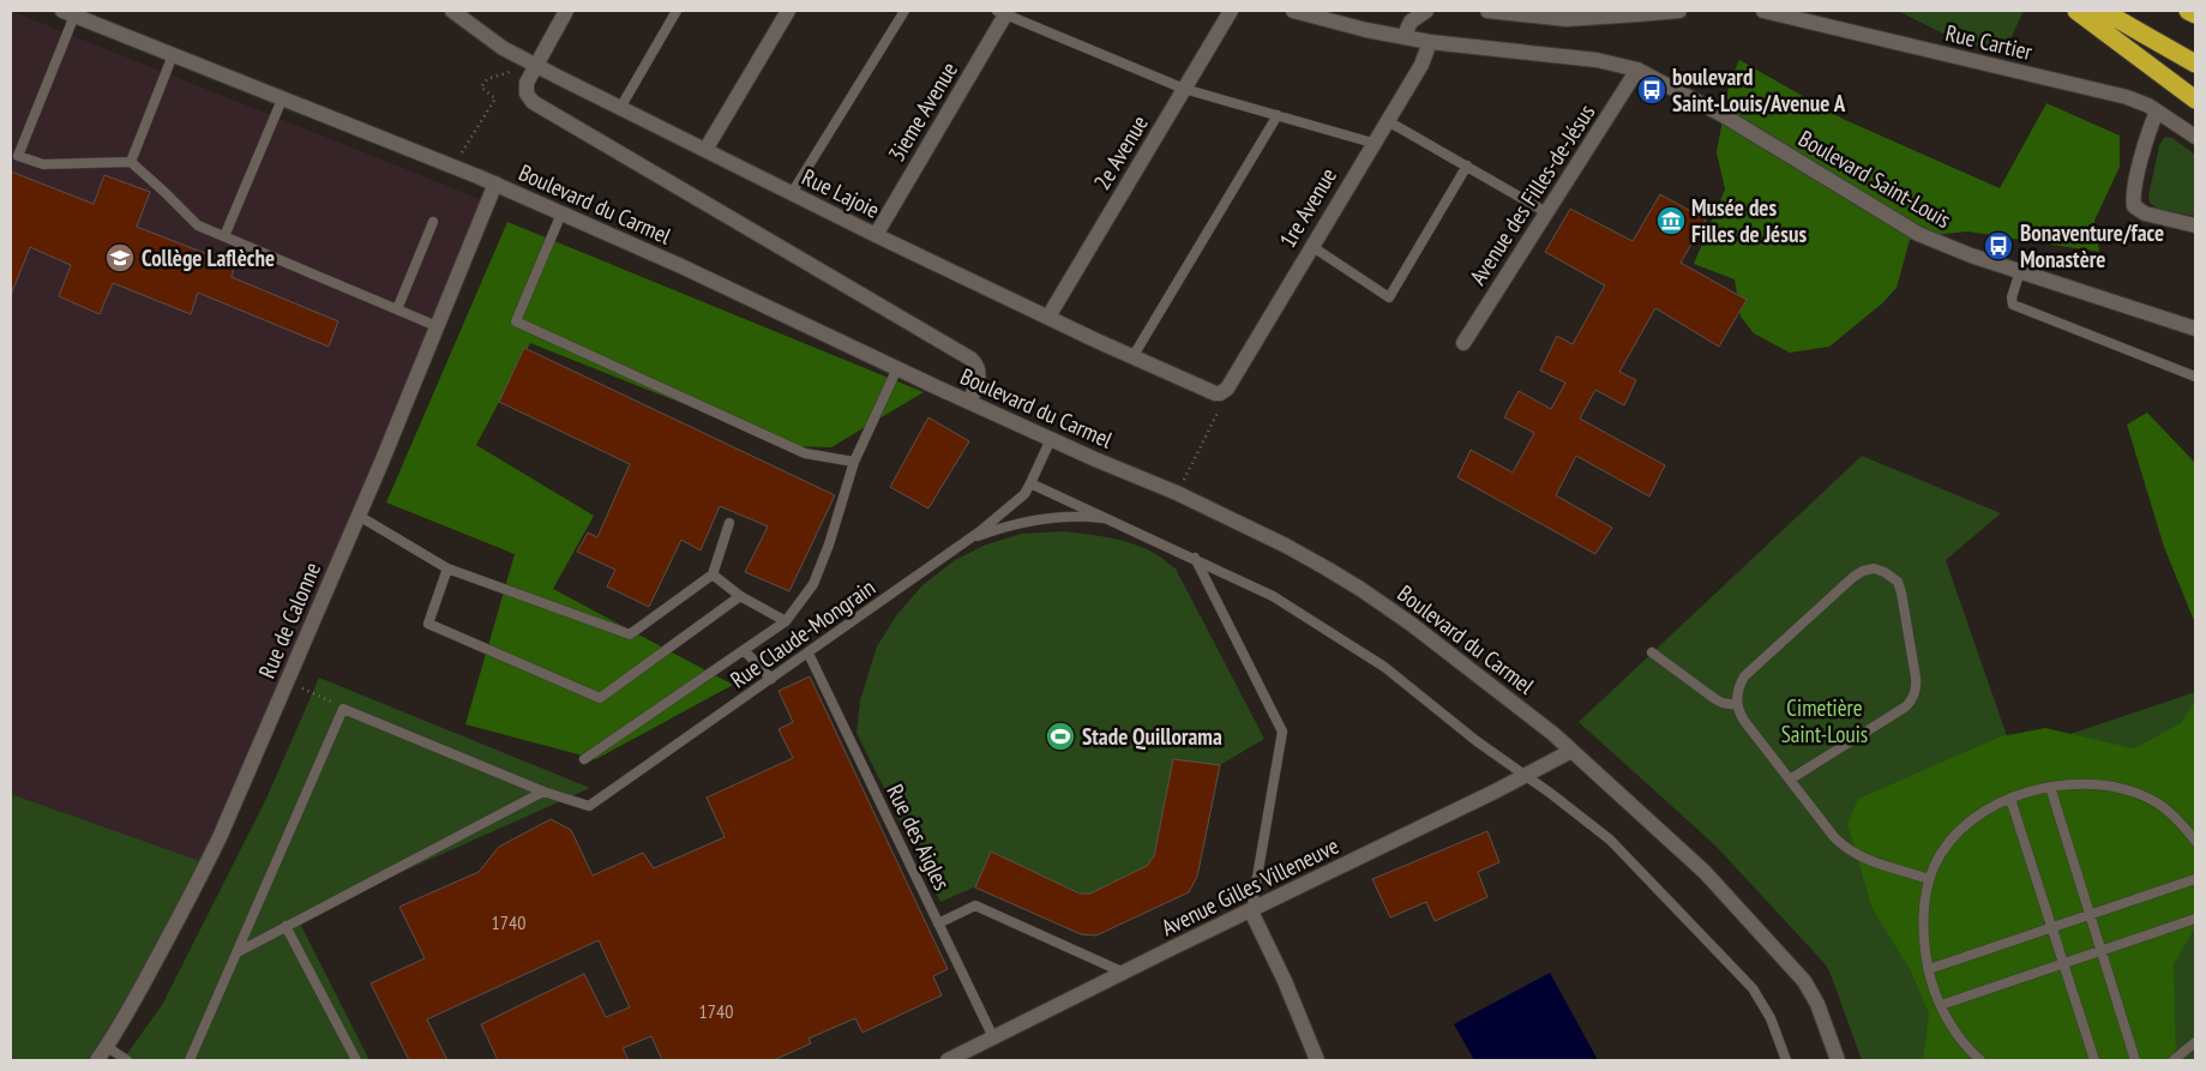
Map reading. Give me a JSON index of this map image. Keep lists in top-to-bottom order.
{
  "streets": {
    "street": [
      "Rue Cartier",
      "3ieme Avenue",
      "2e Avenue",
      "Boulevard Saint-Louis",
      "Rue Lajoie",
      "Avenue des Filles-de-Jésus",
      "Boulevard du Carmel",
      "1re Avenue",
      "Rue de Calonne",
      "Avenue Gilles Villeneuve"
    ],
    "lane": ["Rue Claude-Mongrain", "Rue des Aigles"]
  },
  "crossings": [
    ["3ieme Avenue", "Rue Lajoie"],
    ["2e Avenue", "Rue Lajoie"],
    ["Boulevard Saint-Louis", "Avenue des Filles-de-Jésus"],
    ["Boulevard Saint-Louis", "1re Avenue"],
    ["Rue Lajoie", "1re Avenue"],
    ["Boulevard du Carmel", "Rue de Calonne"],
    ["Boulevard du Carmel", "Rue Claude-Mongrain"],
    ["Boulevard du Carmel", "Avenue Gilles Villeneuve"],
    ["Rue Claude-Mongrain", "Rue des Aigles"],
    ["Rue des Aigles", "Avenue Gilles Villeneuve"]
  ],
  "parks": ["Cimetière Saint-Louis"],
  "places": {
    "bus stop": ["boulevard Saint-Louis/Avenue A", "Bonaventure/face Monastère"],
    "museum": ["Musée des Filles de Jésus"],
    "school or university": ["Collège Laflèche"],
    "sports": ["Stade Quillorama"]
  },
  "house_numbers": ["1740", "1740"]
}
